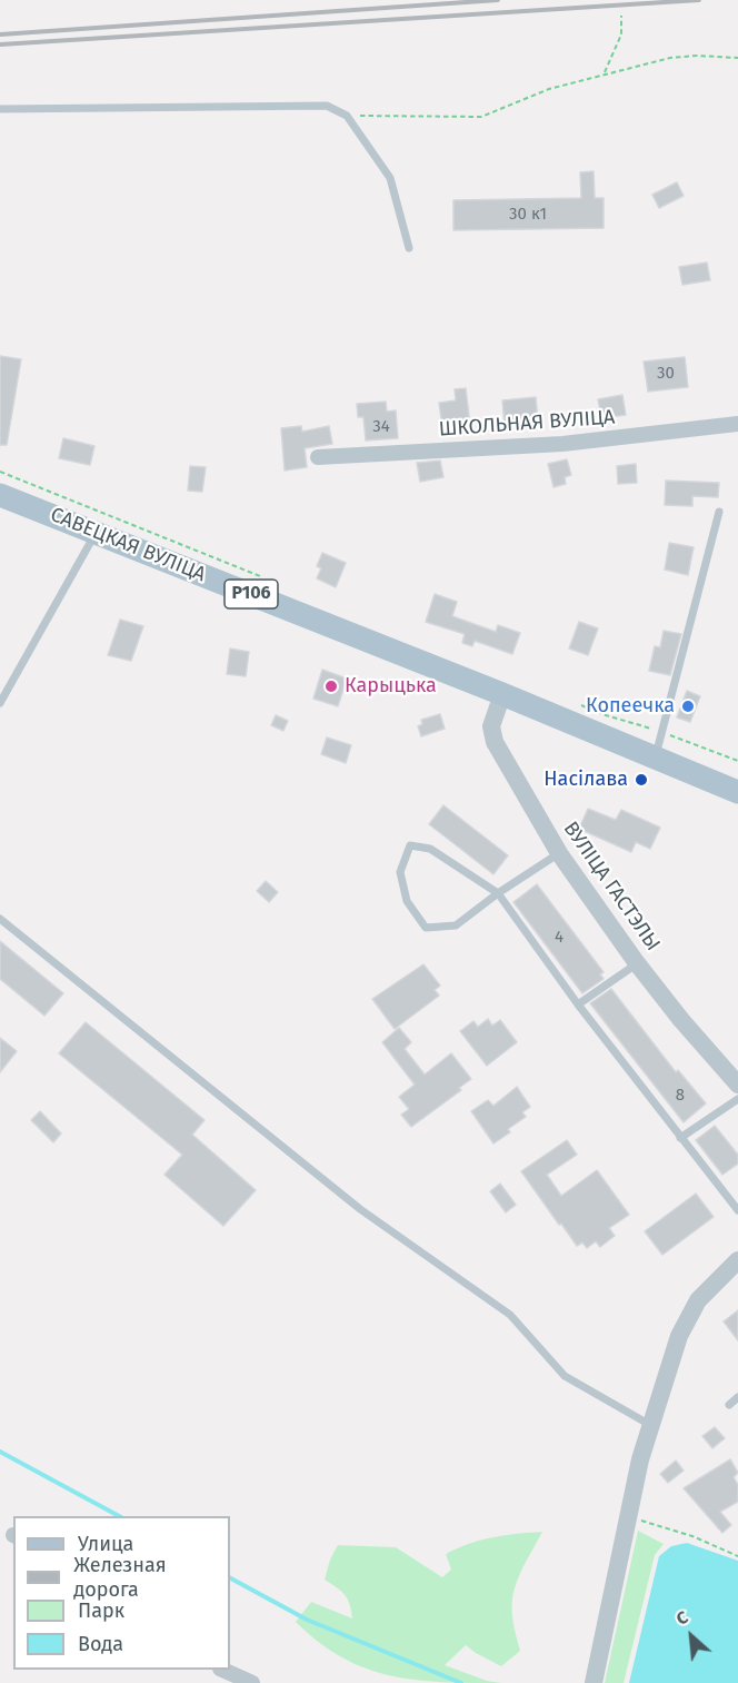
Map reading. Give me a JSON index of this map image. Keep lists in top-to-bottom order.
{
  "streets": {
    "main road": ["САВЕЦКАЯ ВУЛІЦА", "Р106"],
    "street": ["ШКОЛЬНАЯ ВУЛІЦА", "ВУЛІЦА ГАСТЭЛЫ"]
  },
  "crossings": [
    ["САВЕЦКАЯ ВУЛІЦА", "ВУЛІЦА ГАСТЭЛЫ"]
  ],
  "places": ["Карыцька", "Копеечка", "Насілава"],
  "house_numbers": [
    "30 к1",
    "30",
    "34",
    "4",
    "8"
  ],
  "legend": [
    "Улица",
    "Железная дорога",
    "Парк",
    "Вода"
  ],
  "north": "top left"
}
